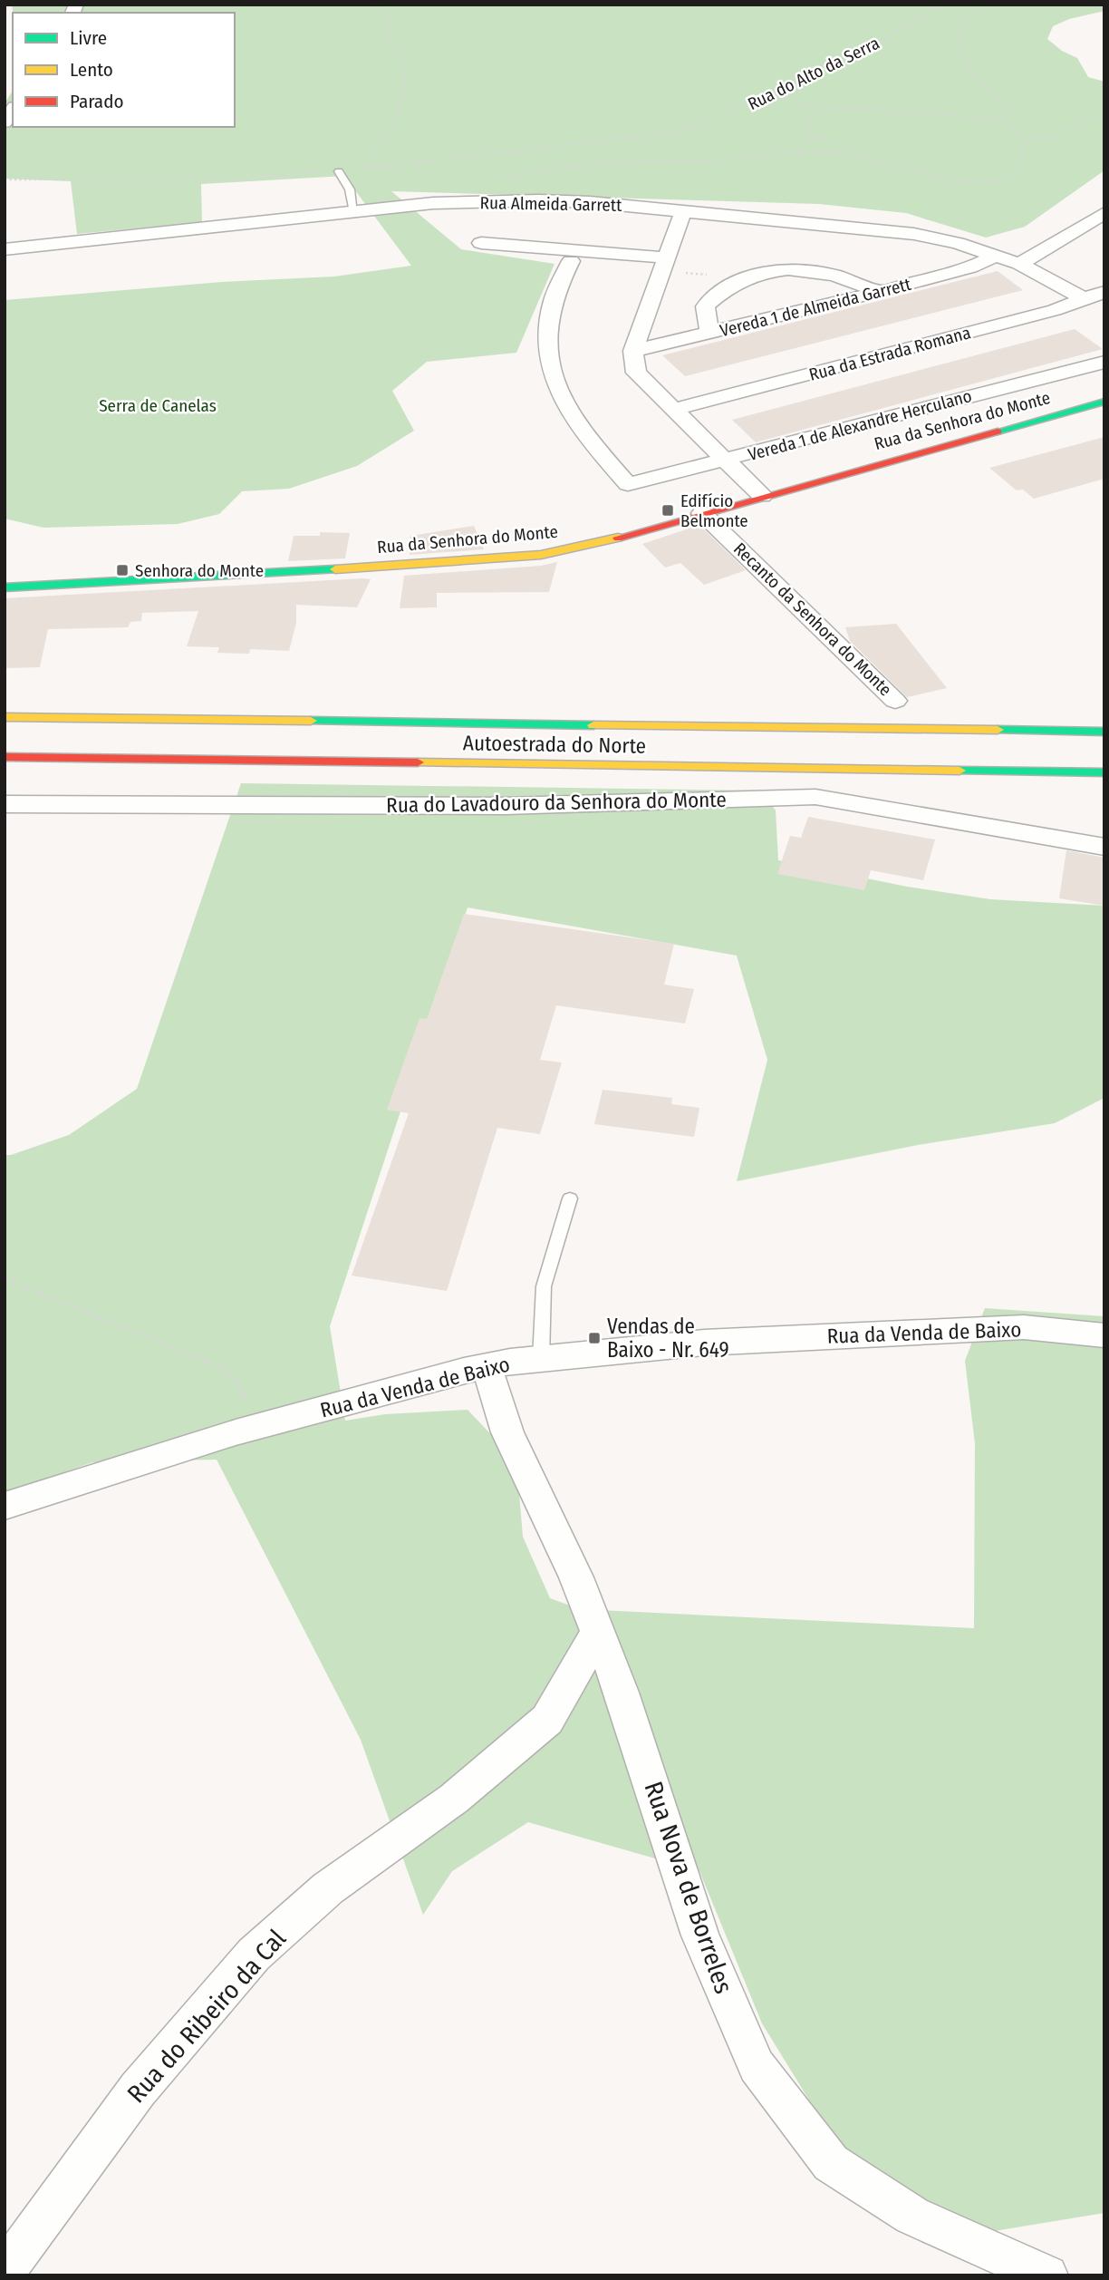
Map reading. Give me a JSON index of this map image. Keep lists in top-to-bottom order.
{
  "streets": {
    "main road": ["Rua da Senhora do Monte", "Autoestrada do Norte"],
    "street": [
      "Rua Almeida Garrett",
      "Vereda 1 de Almeida Garrett",
      "Rua da Estrada Romana",
      "Vereda 1 de Alexandre Herculano",
      "Recanto da Senhora do Monte",
      "Rua do Lavadouro da Senhora do Monte",
      "Rua da Venda de Baixo",
      "Rua Nova de Borreles",
      "Rua do Ribeiro da Cal"
    ],
    "path": ["Rua do Alto da Serra"]
  },
  "crossings": [
    ["Rua Almeida Garrett", "Vereda 1 de Almeida Garrett"],
    ["Rua Almeida Garrett", "Rua da Estrada Romana"],
    ["Rua da Senhora do Monte", "Recanto da Senhora do Monte"],
    ["Rua da Venda de Baixo", "Rua Nova de Borreles"],
    ["Rua Nova de Borreles", "Rua do Ribeiro da Cal"]
  ],
  "parks": ["Serra de Canelas"],
  "places": {
    "transit": ["Edifício Belmonte", "Senhora do Monte", "Vendas de Baixo - Nr. 649"]
  },
  "legend": ["Livre", "Lento", "Parado"]
}
